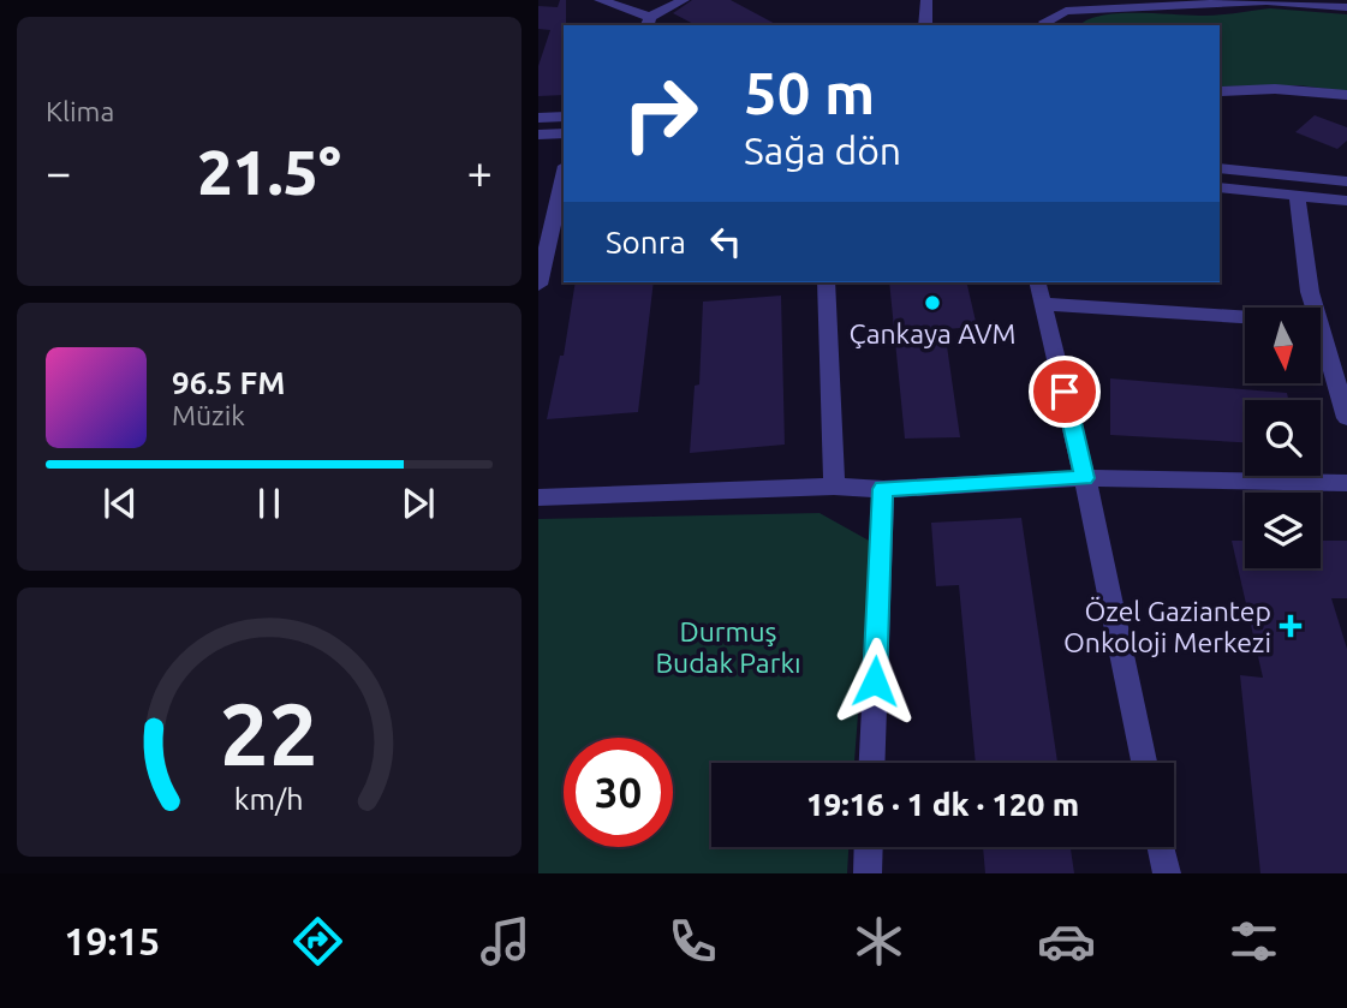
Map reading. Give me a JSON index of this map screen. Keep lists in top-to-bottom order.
{
  "parks": ["Durmuş Budak Parkı"],
  "places": {
    "other": ["Çankaya AVM"],
    "health": ["Özel Gaziantep Onkoloji Merkezi"]
  },
  "north": "bottom",
  "page": {
    "tile": "Klima",
    "turn": ["50 m", "Sağa dön"],
    "heat": ["−", "21.5°", "+"],
    "then": "Sonra",
    "song": ["96.5 FM", "Müzik"],
    "limit": "30",
    "trip": "19:16 · 1 dk · 120 m",
    "tabs": "19:15",
    "gauge": ["22", "km/h"]
  }
}
